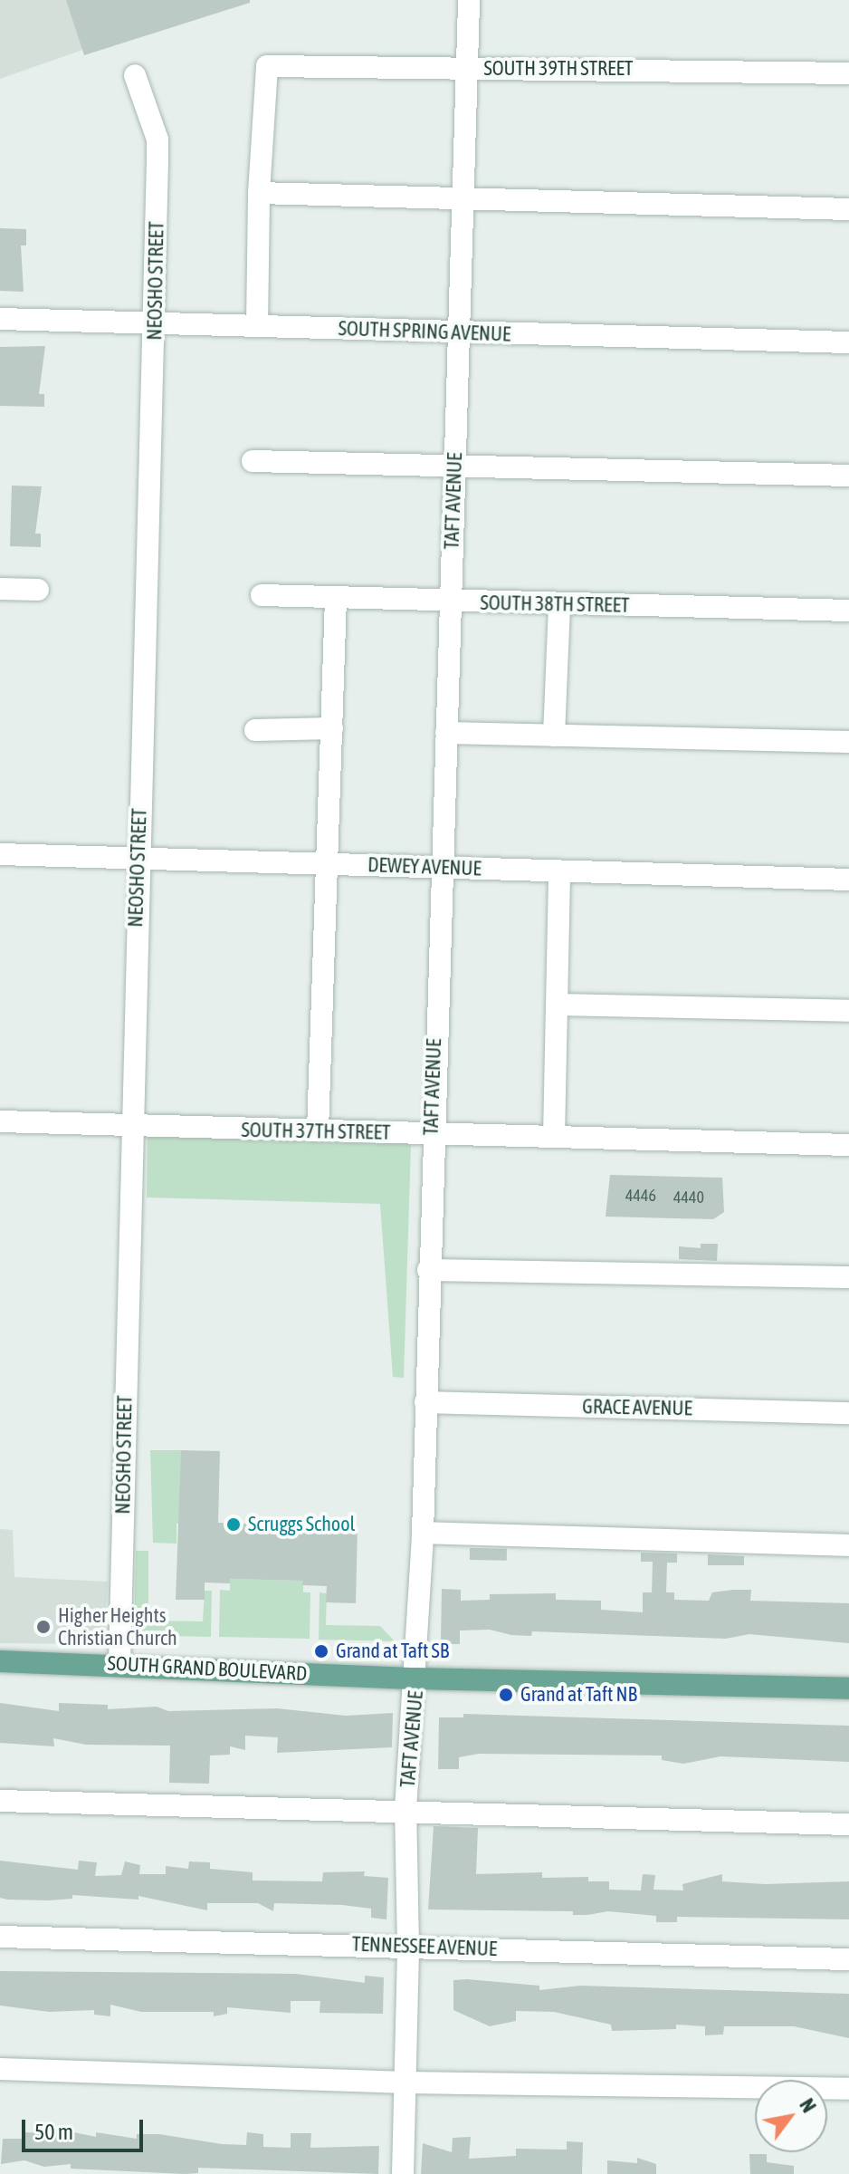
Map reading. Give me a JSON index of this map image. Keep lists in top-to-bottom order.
{
  "streets": {
    "main road": ["SOUTH GRAND BOULEVARD"],
    "street": [
      "SOUTH 39TH STREET",
      "NEOSHO STREET",
      "SOUTH SPRING AVENUE",
      "TAFT AVENUE",
      "SOUTH 38TH STREET",
      "DEWEY AVENUE",
      "SOUTH 37TH STREET",
      "GRACE AVENUE",
      "TENNESSEE AVENUE"
    ]
  },
  "crossings": [
    ["SOUTH 39TH STREET", "TAFT AVENUE"],
    ["NEOSHO STREET", "SOUTH SPRING AVENUE"],
    ["NEOSHO STREET", "DEWEY AVENUE"],
    ["NEOSHO STREET", "SOUTH 37TH STREET"],
    ["NEOSHO STREET", "SOUTH GRAND BOULEVARD"],
    ["SOUTH SPRING AVENUE", "TAFT AVENUE"],
    ["TAFT AVENUE", "SOUTH 38TH STREET"],
    ["TAFT AVENUE", "DEWEY AVENUE"],
    ["TAFT AVENUE", "SOUTH 37TH STREET"],
    ["TAFT AVENUE", "GRACE AVENUE"],
    ["TAFT AVENUE", "SOUTH GRAND BOULEVARD"],
    ["TAFT AVENUE", "TENNESSEE AVENUE"]
  ],
  "places": [
    "Scruggs School",
    "Higher Heights Christian Church",
    "Grand at Taft SB",
    "Grand at Taft NB"
  ],
  "house_numbers": ["4446", "4440"],
  "scale_bar": "50 m",
  "north": "top right"
}
